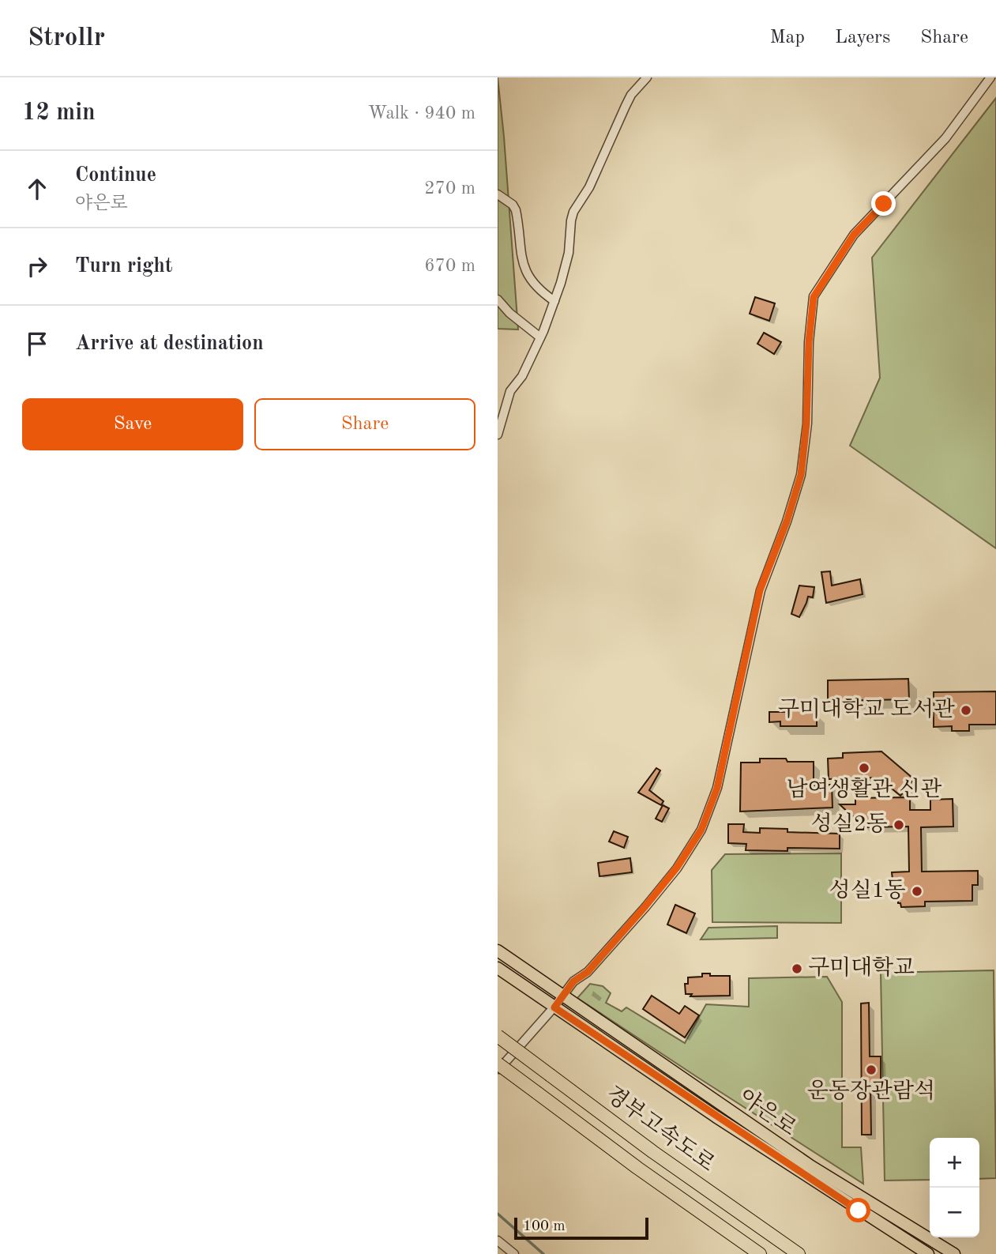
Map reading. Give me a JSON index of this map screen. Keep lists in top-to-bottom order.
{
  "streets": {
    "highway": ["경부고속도로"],
    "main road": ["야은로"]
  },
  "places": [
    "구미대학교 도서관",
    "남여생활관 신관",
    "성실2동",
    "성실1동",
    "구미대학교",
    "운동장관람석"
  ],
  "scale_bar": "100 m",
  "page": {
    "header": "Strollr",
    "nav": ["Map", "Layers", "Share"],
    "heading": ["12 min", "Walk · 940 m"],
    "list": [
      ["Continue", "야은로", "270 m"],
      ["Turn right", "670 m"],
      "Arrive at destination"
    ],
    "buttons": ["Save", "Share"],
    "map_buttons": ["+", "−"],
    "scale": "100 m"
  }
}
